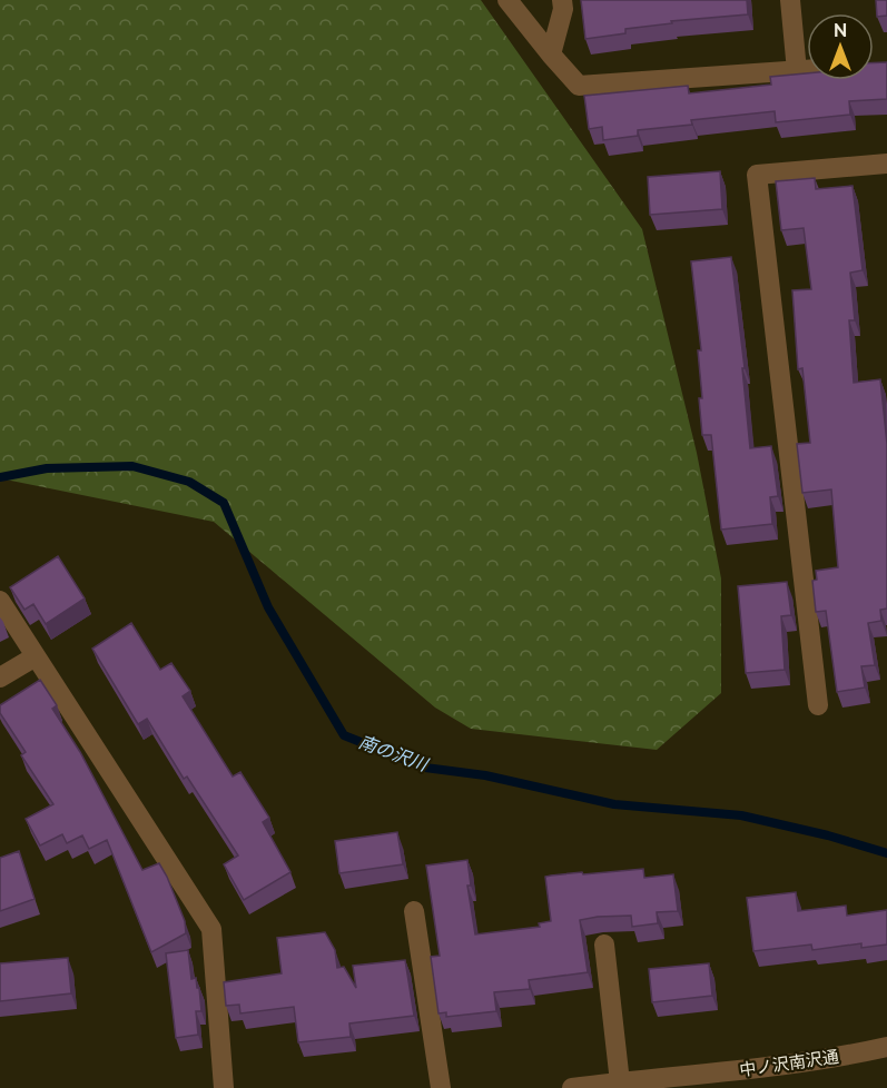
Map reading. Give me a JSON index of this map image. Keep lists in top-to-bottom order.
{
  "streets": {
    "street": ["中ノ沢南沢通"]
  },
  "water": ["南の沢川"],
  "north": "top"
}
